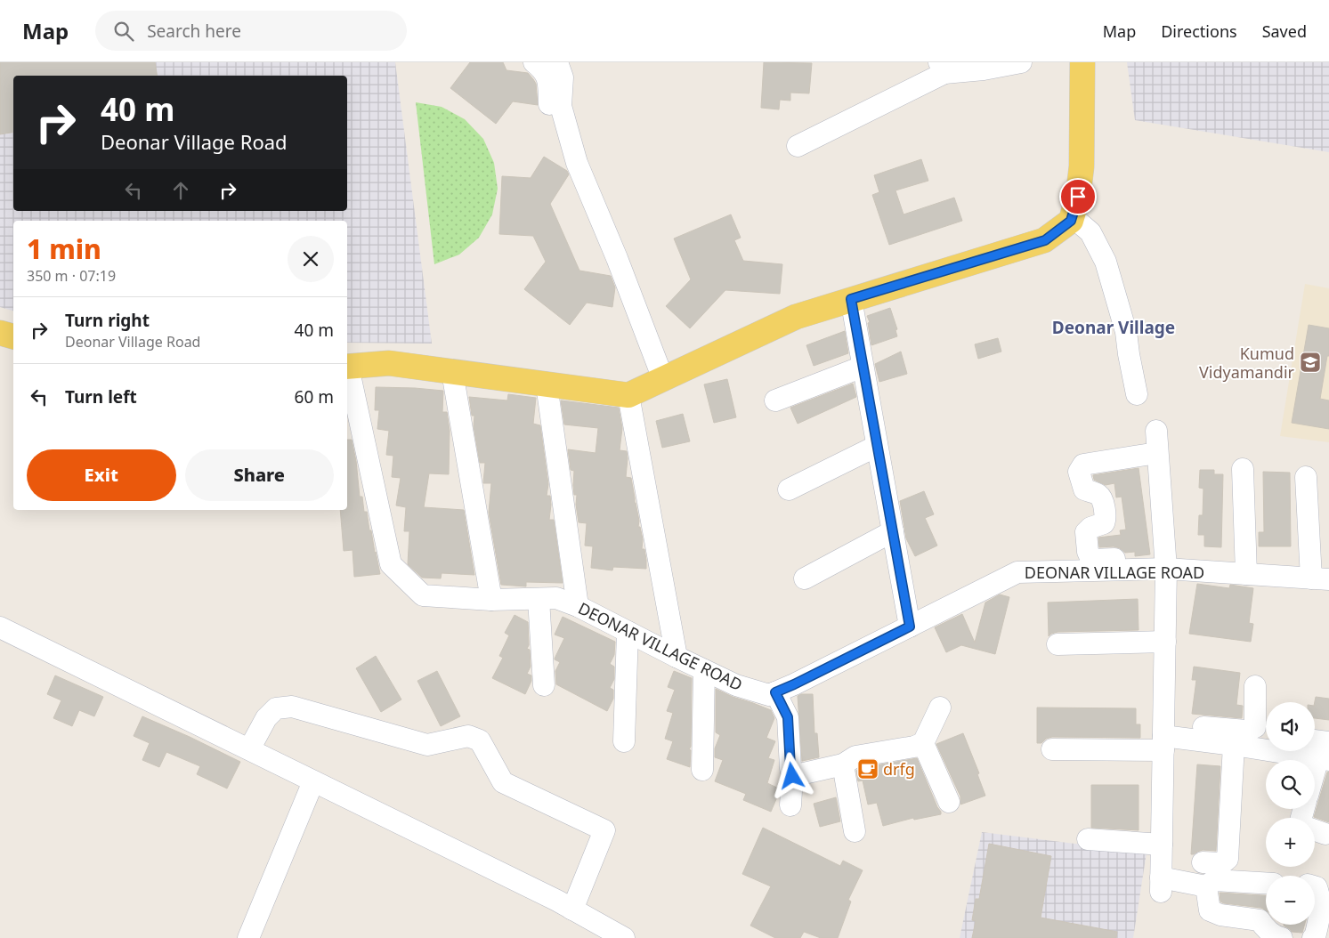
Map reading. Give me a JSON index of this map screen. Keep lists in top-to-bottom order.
{
  "streets": {
    "main road": ["DEONAR VILLAGE ROAD"]
  },
  "districts": ["Deonar Village"],
  "places": {
    "school or university": ["Kumud Vidyamandir"],
    "cafe": ["drfg"]
  },
  "page": {
    "header": "Map",
    "search": "Search here",
    "nav": ["Map", "Directions", "Saved"],
    "turn": ["40 m", "Deonar Village Road"],
    "heading": ["1 min", "350 m · 07:19"],
    "list": [
      {
        "name": "Turn right",
        "note": "Deonar Village Road",
        "value": "40 m"
      },
      {
        "name": "Turn left",
        "value": "60 m"
      }
    ],
    "buttons": ["Exit", "Share"],
    "map_buttons": ["+", "−"]
  }
}
